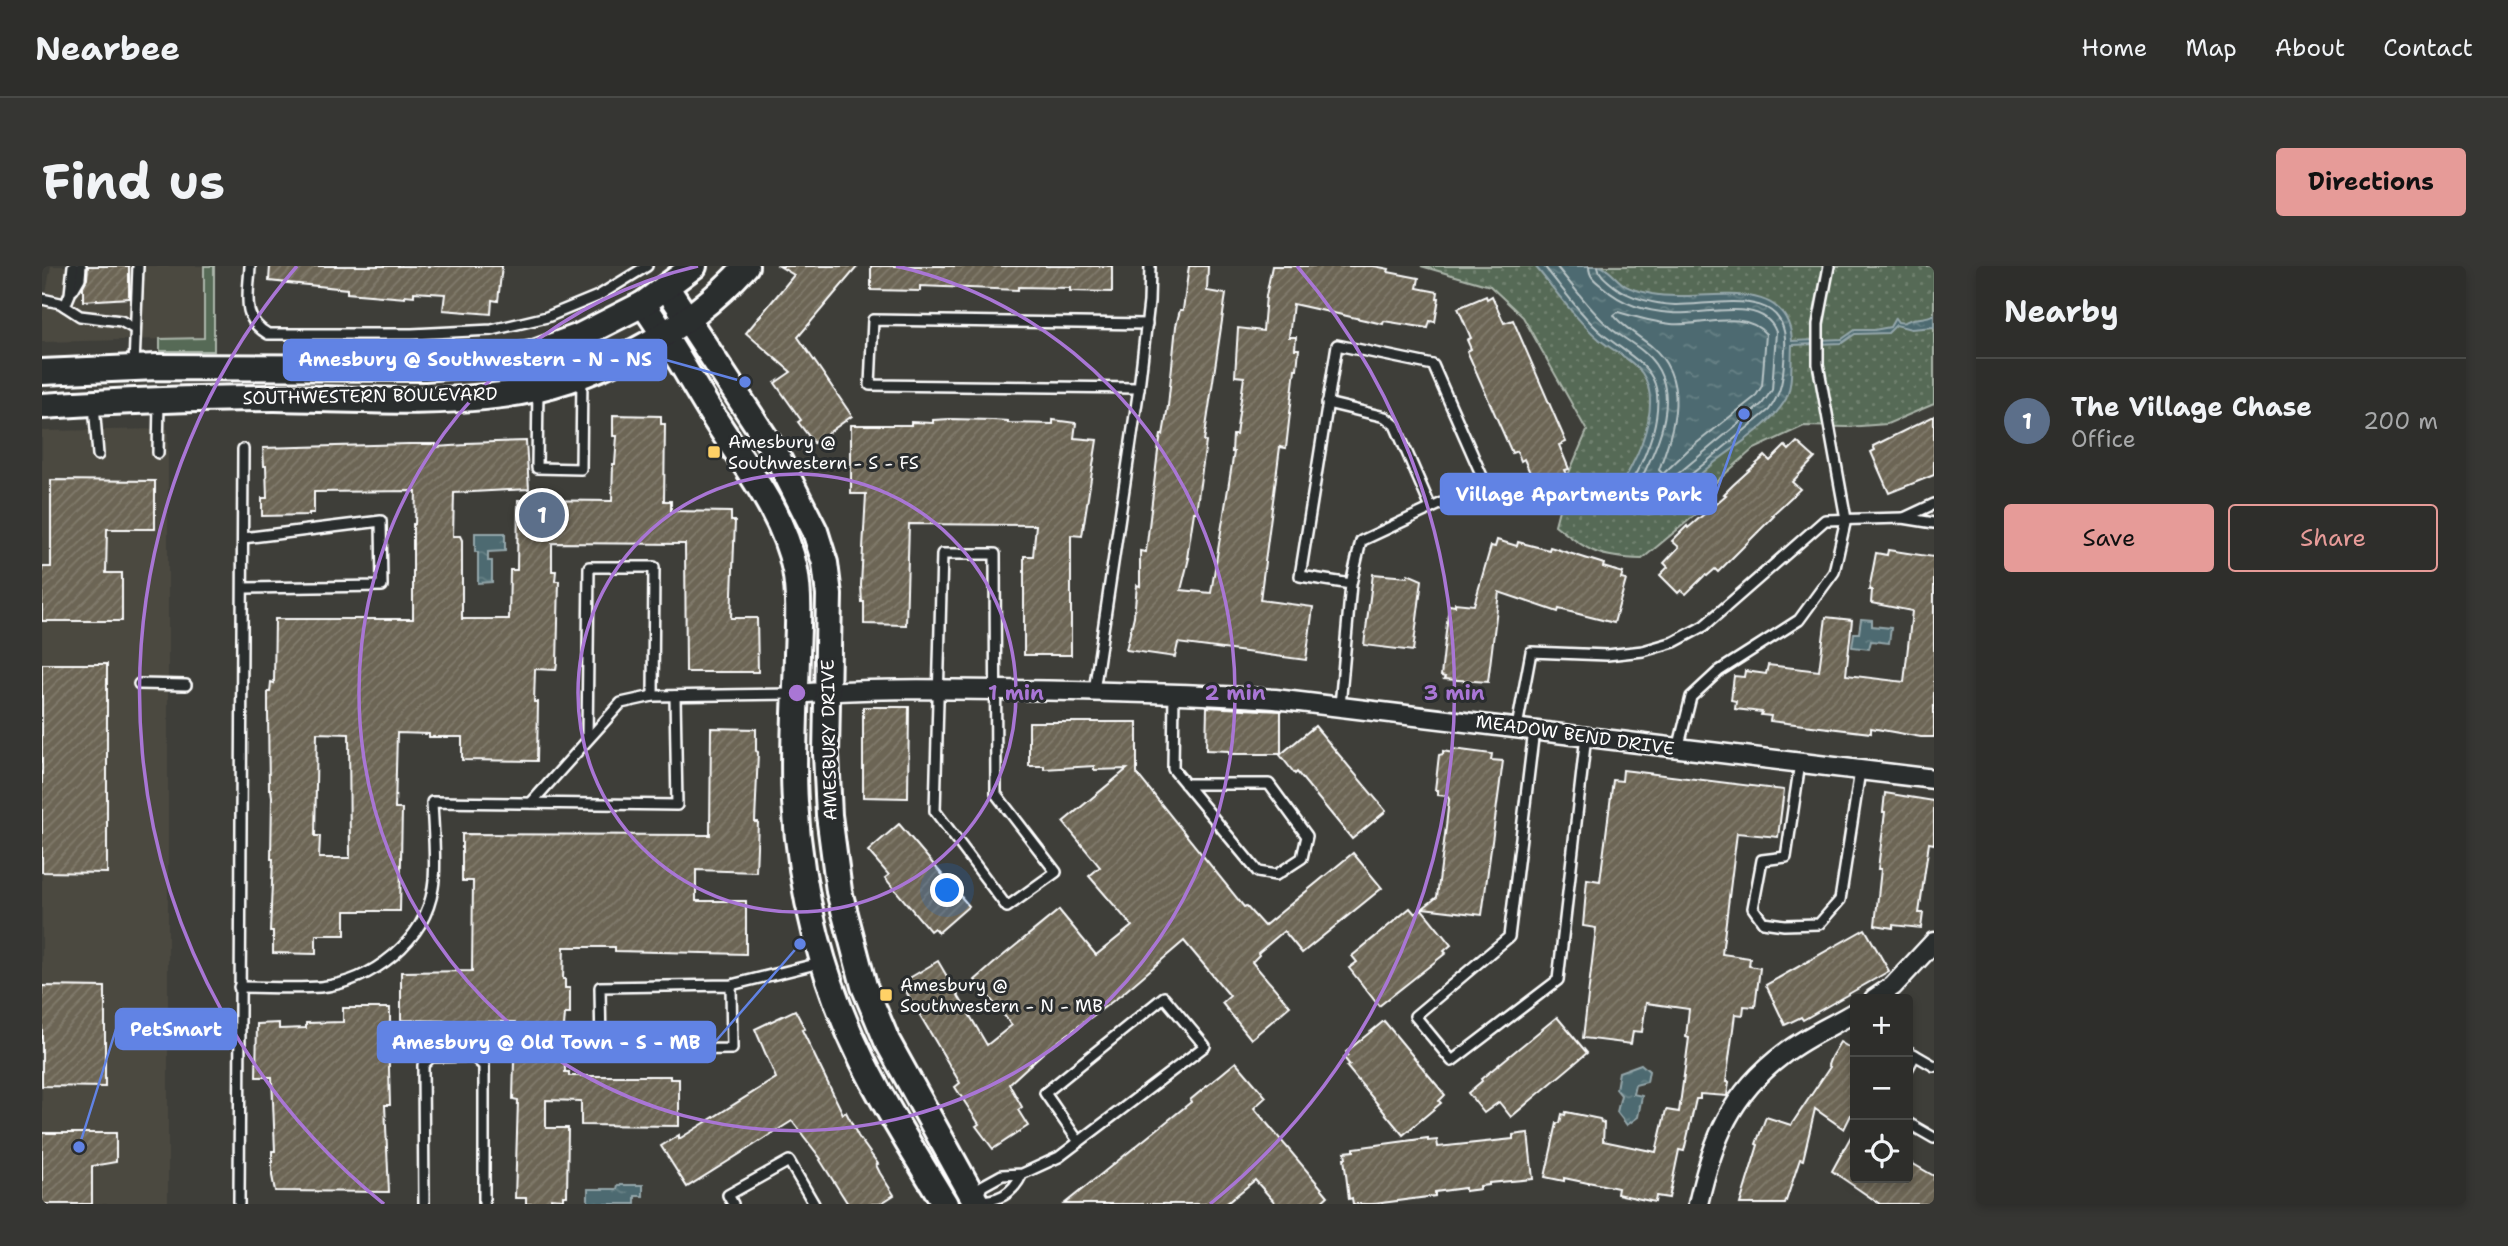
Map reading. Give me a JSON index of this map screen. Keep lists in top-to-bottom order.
{
  "streets": {
    "street": ["SOUTHWESTERN BOULEVARD", "MEADOW BEND DRIVE", "AMESBURY DRIVE"]
  },
  "crossings": [
    ["SOUTHWESTERN BOULEVARD", "AMESBURY DRIVE"],
    ["MEADOW BEND DRIVE", "AMESBURY DRIVE"]
  ],
  "places": {
    "other": [
      "Amesbury @ Southwestern - N - NS",
      "Village Apartments Park",
      "Amesbury @ Old Town - S - MB",
      "PetSmart"
    ],
    "transit": ["Amesbury @ Southwestern - S - FS", "Amesbury @ Southwestern - N - MB"]
  },
  "page": {
    "header": "Nearbee",
    "nav": [
      "Home",
      "Map",
      "About",
      "Contact"
    ],
    "buttons": [
      "Directions",
      ["Save", "Share"]
    ],
    "title": "Find us",
    "heading": "Nearby",
    "list": [
      {
        "mark": "1",
        "name": "The Village Chase",
        "note": "Office",
        "value": "200 m"
      }
    ],
    "pins": "1",
    "map_buttons": ["+", "−"]
  },
  "rings": ["1 min", "2 min", "3 min"]
}
